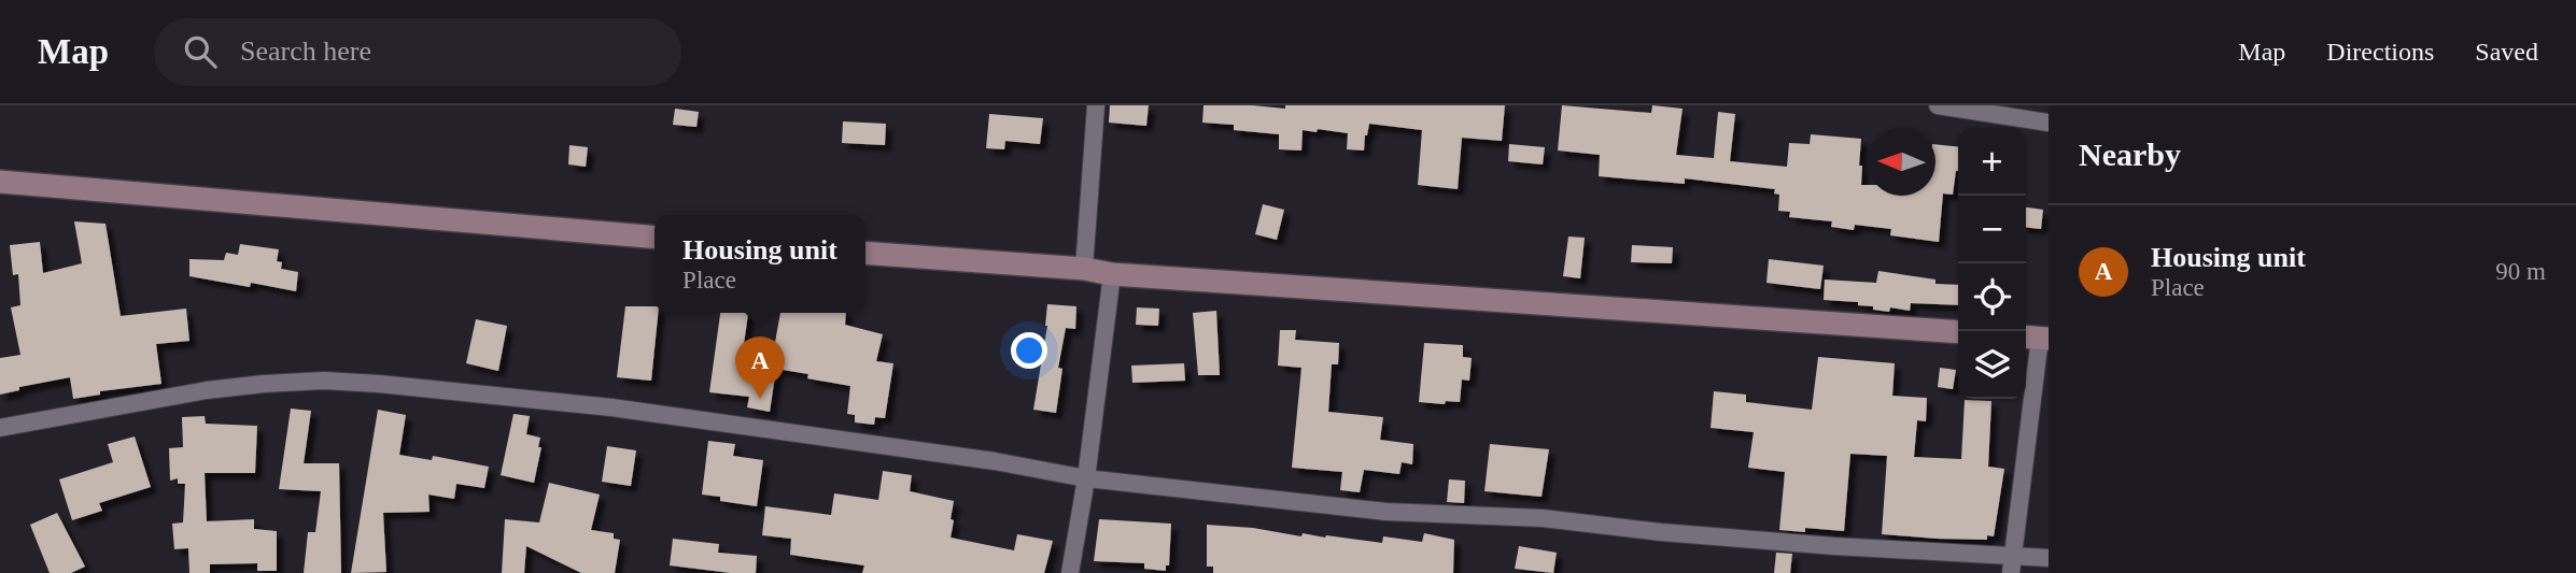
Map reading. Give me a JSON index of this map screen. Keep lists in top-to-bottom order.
{
  "north": "left",
  "page": {
    "header": "Map",
    "search": "Search here",
    "nav": ["Map", "Directions", "Saved"],
    "heading": "Nearby",
    "map_buttons": ["+", "−"],
    "list": [
      {
        "mark": "A",
        "name": "Housing unit",
        "note": "Place",
        "value": "90 m"
      }
    ],
    "popup": ["Housing unit", "Place"],
    "pins": "A"
  }
}
